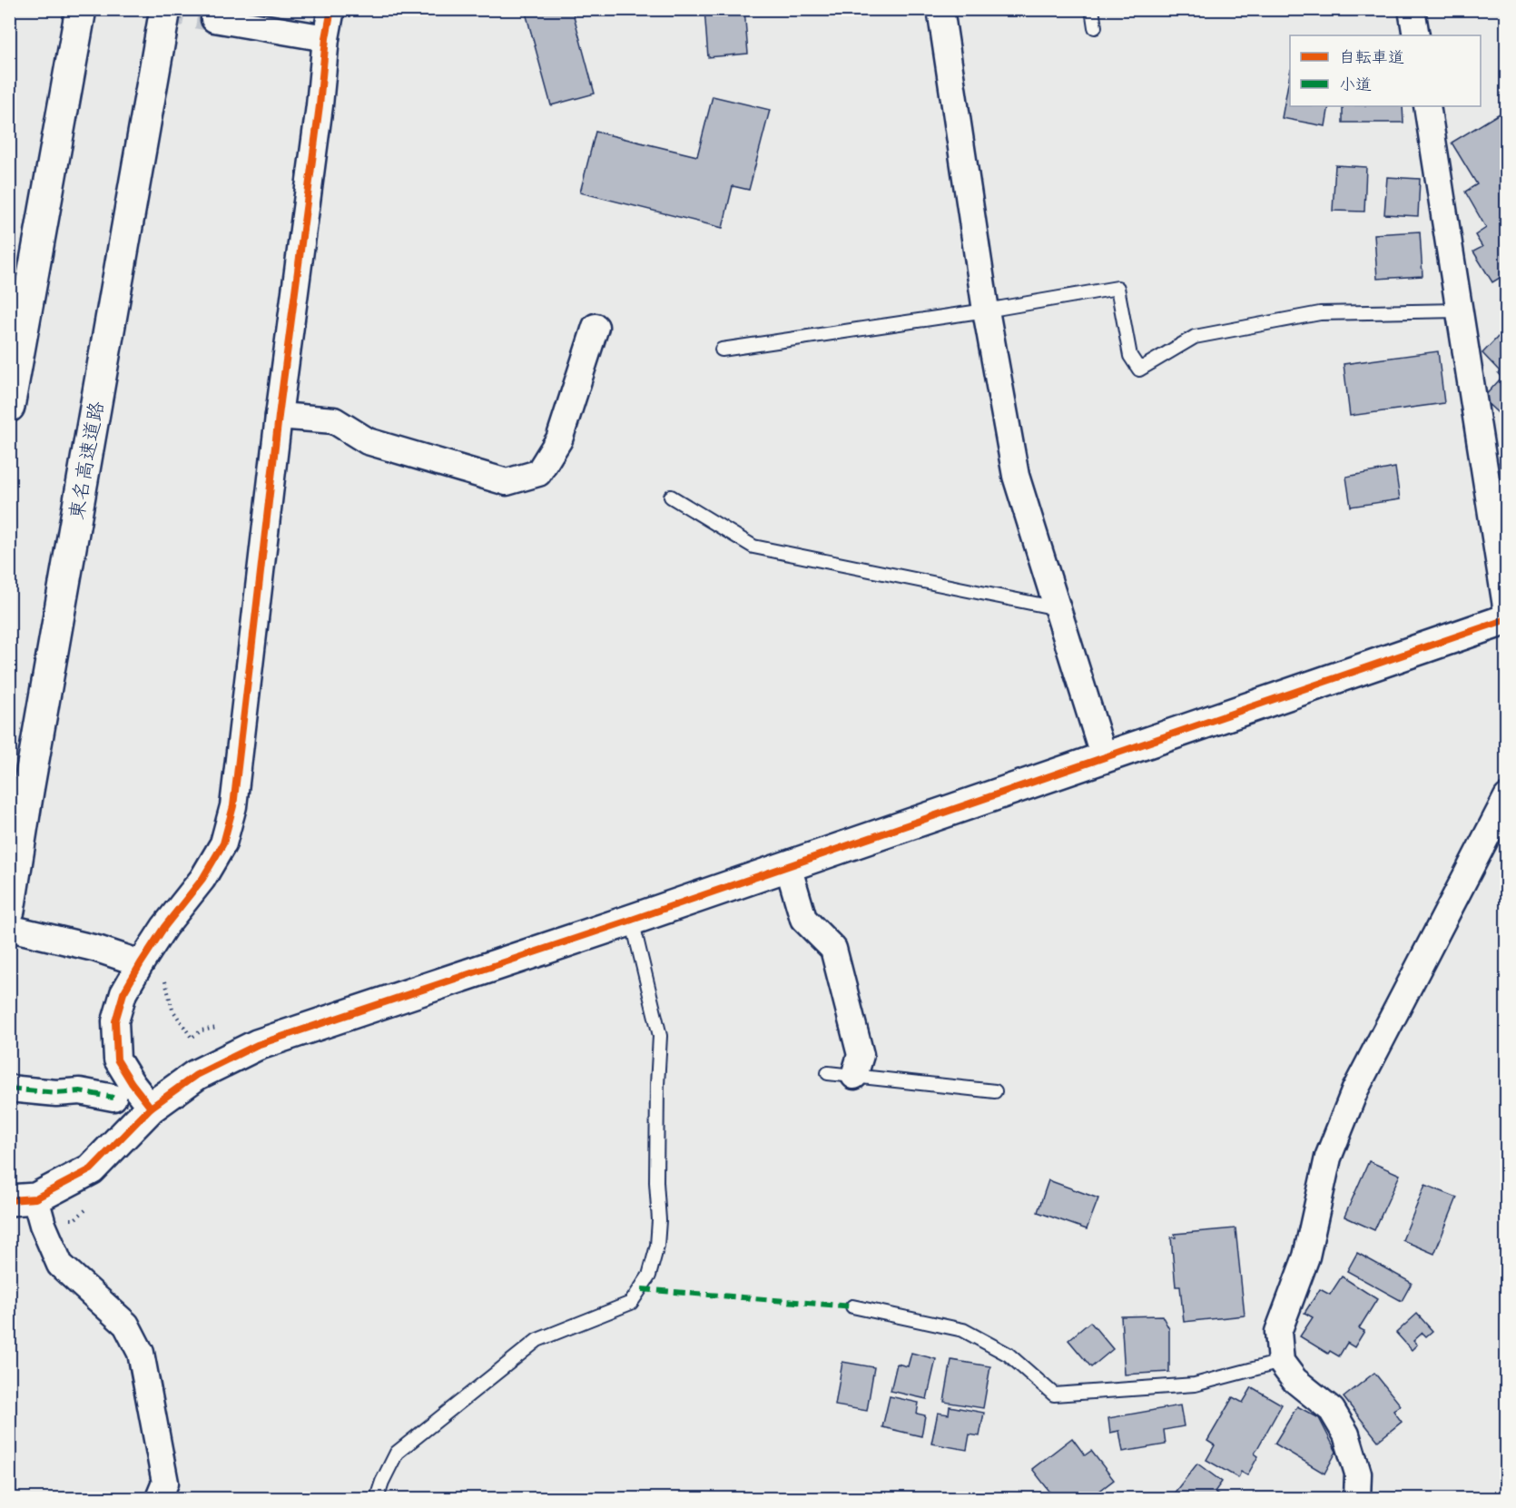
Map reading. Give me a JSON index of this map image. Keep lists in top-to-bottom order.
{
  "streets": {
    "main road": ["東名高速道路"]
  },
  "legend": ["自転車道", "小道"]
}
